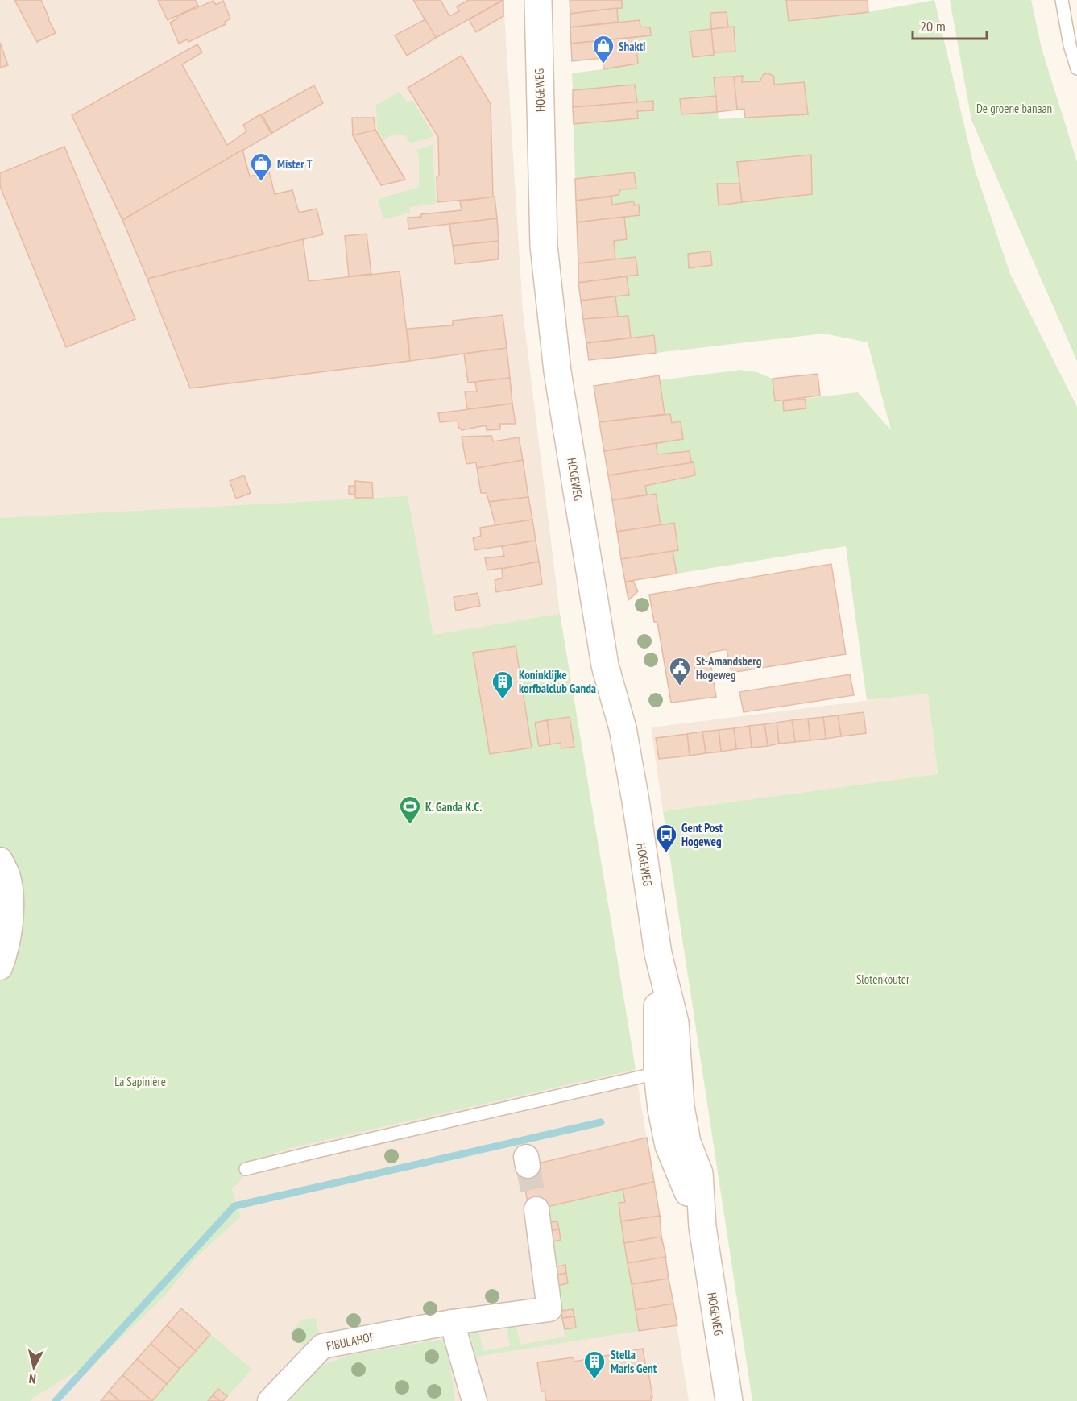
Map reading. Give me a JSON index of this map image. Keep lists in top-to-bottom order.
{
  "streets": {
    "street": ["HOGEWEG", "FIBULAHOF"]
  },
  "parks": ["De groene banaan", "Slotenkouter", "La Sapinière"],
  "places": {
    "shop": ["Shakti", "Mister T"],
    "public building": ["St-Amandsberg Hogeweg"],
    "building": ["Koninklijke korfbalclub Ganda", "Stella Maris Gent"],
    "sports": ["K. Ganda K.C."],
    "bus stop": ["Gent Post Hogeweg"]
  },
  "scale_bar": "20 m",
  "north": "bottom"
}
